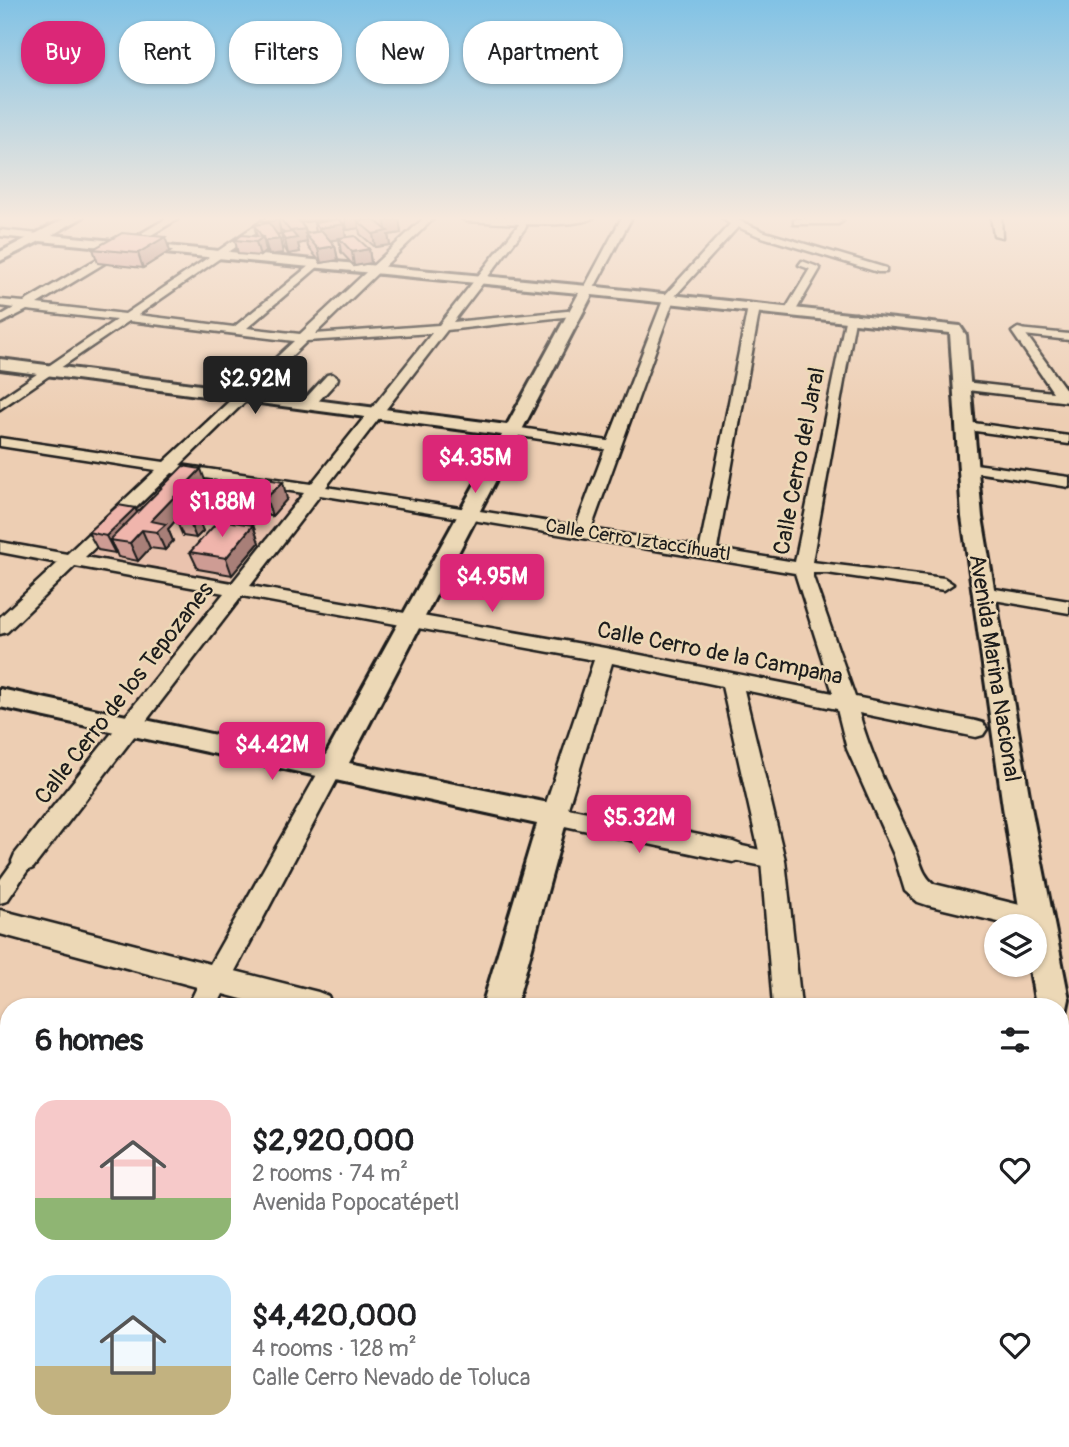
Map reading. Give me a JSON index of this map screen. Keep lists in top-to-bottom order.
{
  "streets": {
    "street": [
      "Calle Cerro del Jaral",
      "Calle Cerro Iztaccíhuatl",
      "Calle Cerro de la Campana",
      "Avenida Marina Nacional",
      "Calle Cerro de los Tepozanes"
    ]
  },
  "crossings": [
    ["Calle Cerro del Jaral", "Calle Cerro Iztaccíhuatl"],
    ["Calle Cerro del Jaral", "Calle Cerro de la Campana"],
    ["Calle Cerro del Jaral", "Avenida Marina Nacional"],
    ["Calle Cerro Iztaccíhuatl", "Calle Cerro de los Tepozanes"],
    ["Calle Cerro de la Campana", "Calle Cerro de los Tepozanes"]
  ],
  "page": {
    "chip": [
      "Buy",
      "Rent",
      "Filters",
      "New",
      "Apartment"
    ],
    "price": [
      "$2.92M",
      "$4.35M",
      "$1.88M",
      "$4.95M",
      "$4.42M",
      "$5.32M"
    ],
    "heading": "6 homes",
    "list": [
      {
        "name": "$2,920,000",
        "note": "2 rooms · 74 m² · Avenida Popocatépetl"
      },
      {
        "name": "$4,420,000",
        "note": "4 rooms · 128 m² · Calle Cerro Nevado de Toluca"
      }
    ]
  }
}
